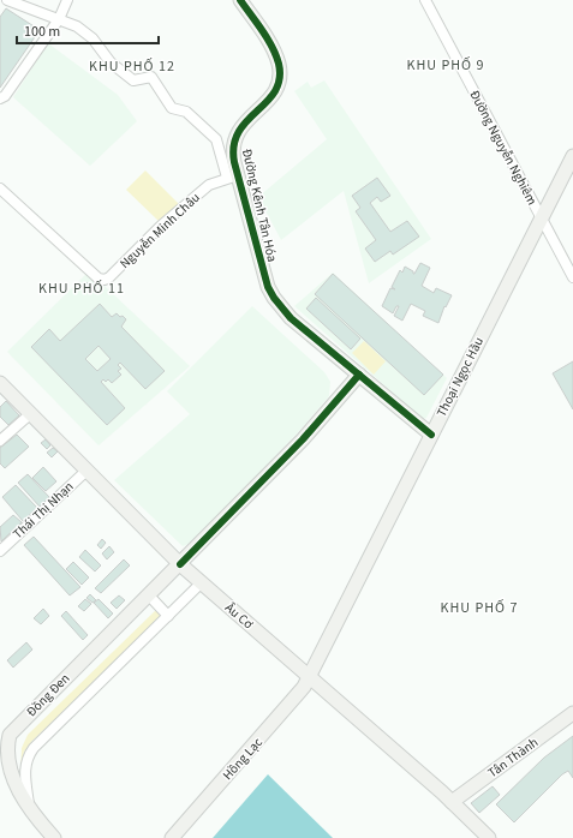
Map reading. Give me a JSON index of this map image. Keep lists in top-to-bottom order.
{
  "streets": {
    "street": [
      "Đường Nguyễn Nghiêm",
      "Đường Kênh Tân Hóa",
      "Nguyễn Minh Châu",
      "Thoại Ngọc Hầu",
      "Thái Thị Nhạn",
      "Âu Cơ",
      "Đồng Đen",
      "Tân Thành",
      "Hồng Lạc"
    ]
  },
  "crossings": [
    ["Đường Nguyễn Nghiêm", "Thoại Ngọc Hầu"],
    ["Đường Kênh Tân Hóa", "Nguyễn Minh Châu"],
    ["Đường Kênh Tân Hóa", "Thoại Ngọc Hầu"],
    ["Thoại Ngọc Hầu", "Âu Cơ"],
    ["Thoại Ngọc Hầu", "Hồng Lạc"],
    ["Thái Thị Nhạn", "Âu Cơ"],
    ["Âu Cơ", "Đồng Đen"],
    ["Âu Cơ", "Tân Thành"],
    ["Âu Cơ", "Hồng Lạc"]
  ],
  "districts": [
    "KHU PHỐ 9",
    "KHU PHỐ 12",
    "KHU PHỐ 11",
    "KHU PHỐ 7"
  ],
  "scale_bar": "100 m"
}
